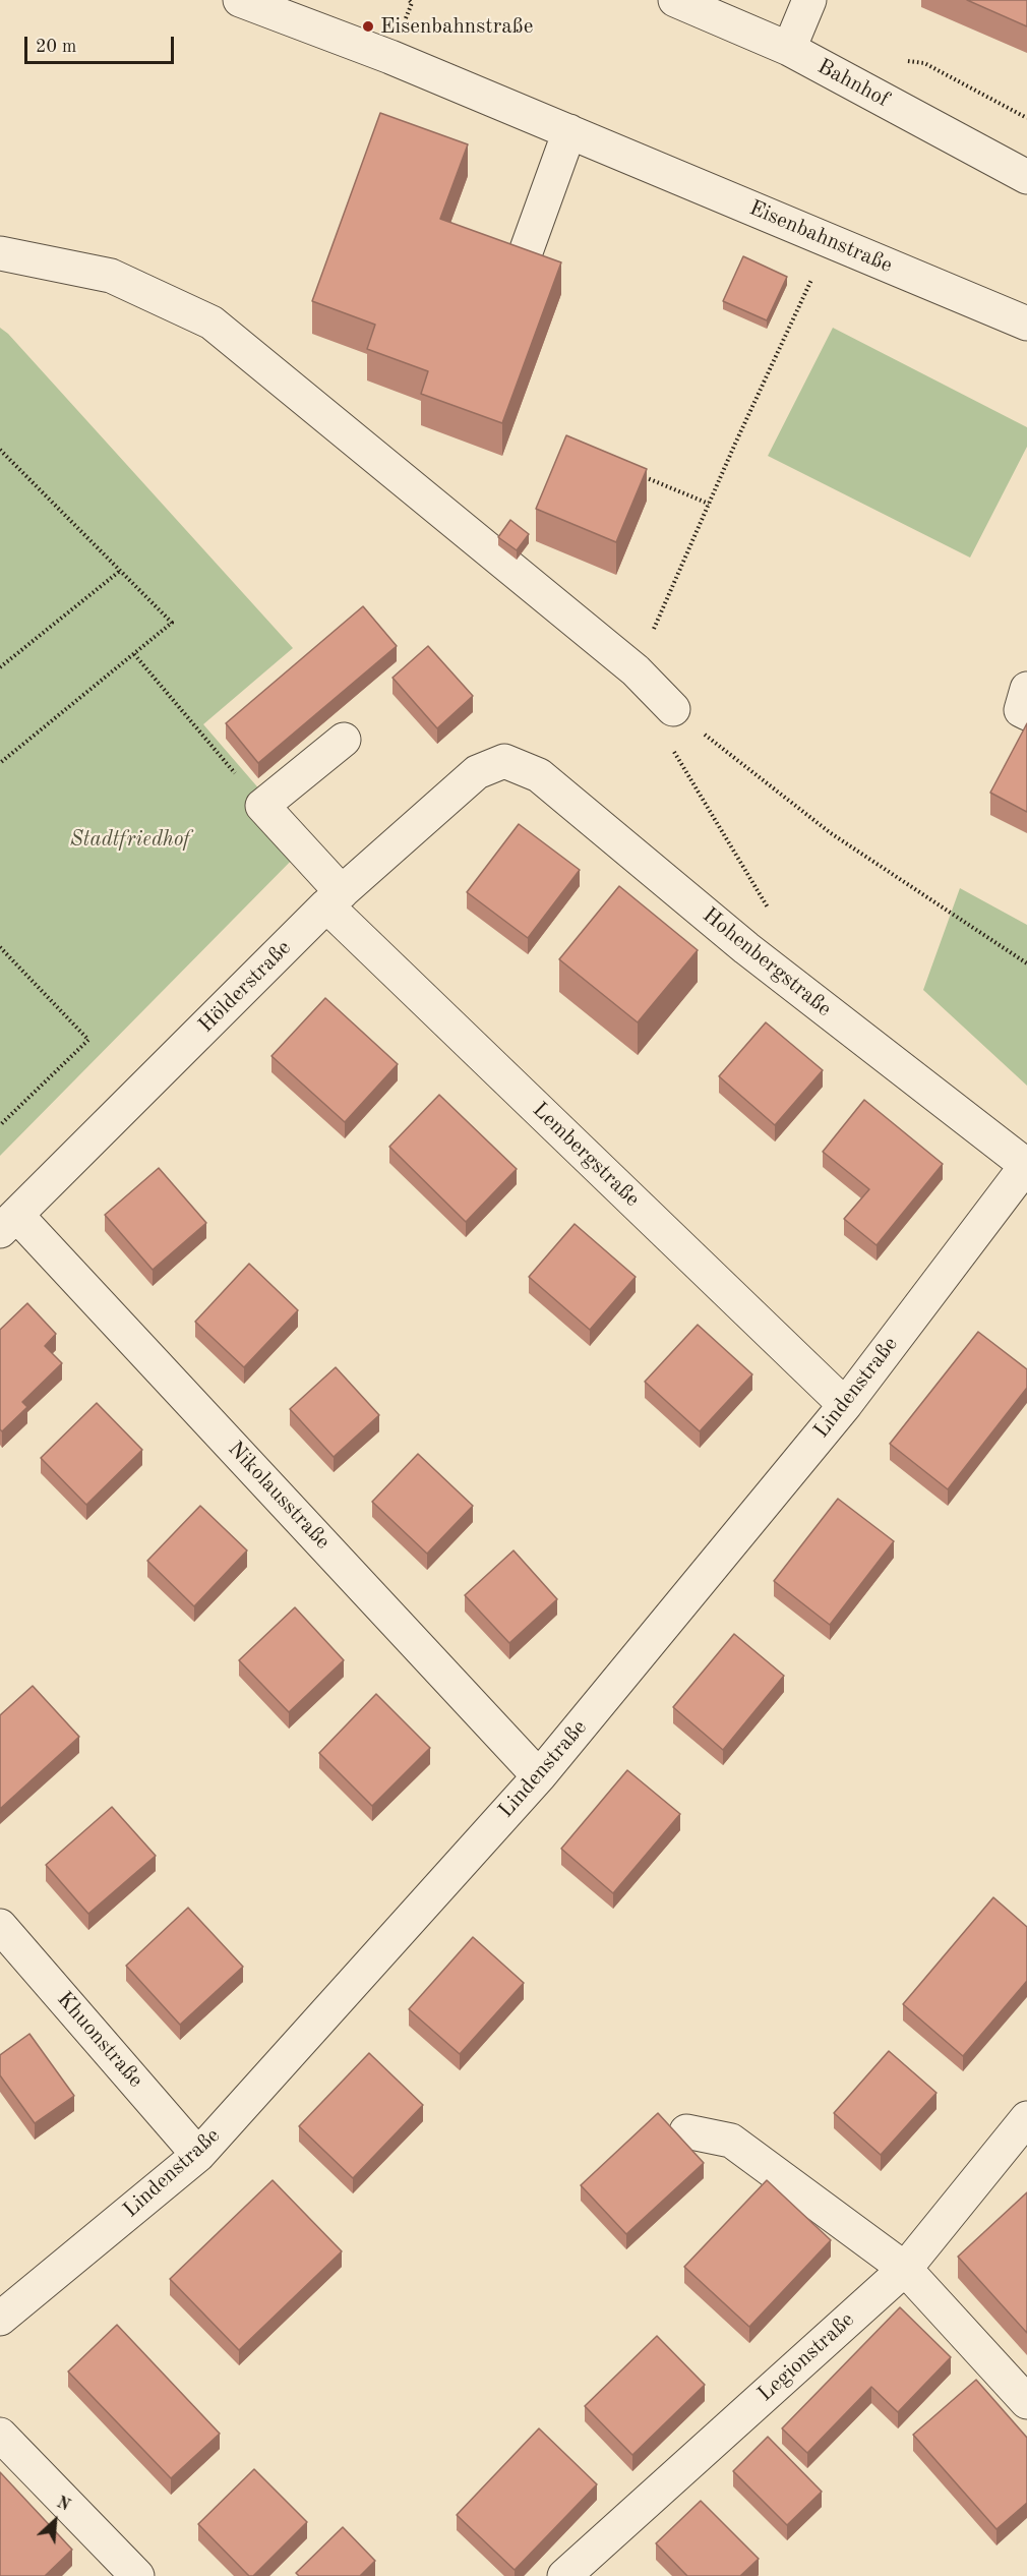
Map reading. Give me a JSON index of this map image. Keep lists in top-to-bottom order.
{
  "streets": {
    "street": [
      "Bahnhof",
      "Eisenbahnstraße",
      "Hohenbergstraße",
      "Hölderstraße",
      "Lembergstraße",
      "Lindenstraße",
      "Nikolausstraße",
      "Khuonstraße",
      "Legionstraße"
    ]
  },
  "crossings": [
    ["Hohenbergstraße", "Hölderstraße"],
    ["Hohenbergstraße", "Lindenstraße"],
    ["Hölderstraße", "Lembergstraße"],
    ["Hölderstraße", "Nikolausstraße"],
    ["Lembergstraße", "Lindenstraße"],
    ["Lindenstraße", "Nikolausstraße"],
    ["Lindenstraße", "Khuonstraße"]
  ],
  "parks": ["Stadtfriedhof"],
  "places": ["Eisenbahnstraße"],
  "scale_bar": "20 m",
  "north": "top right"
}
